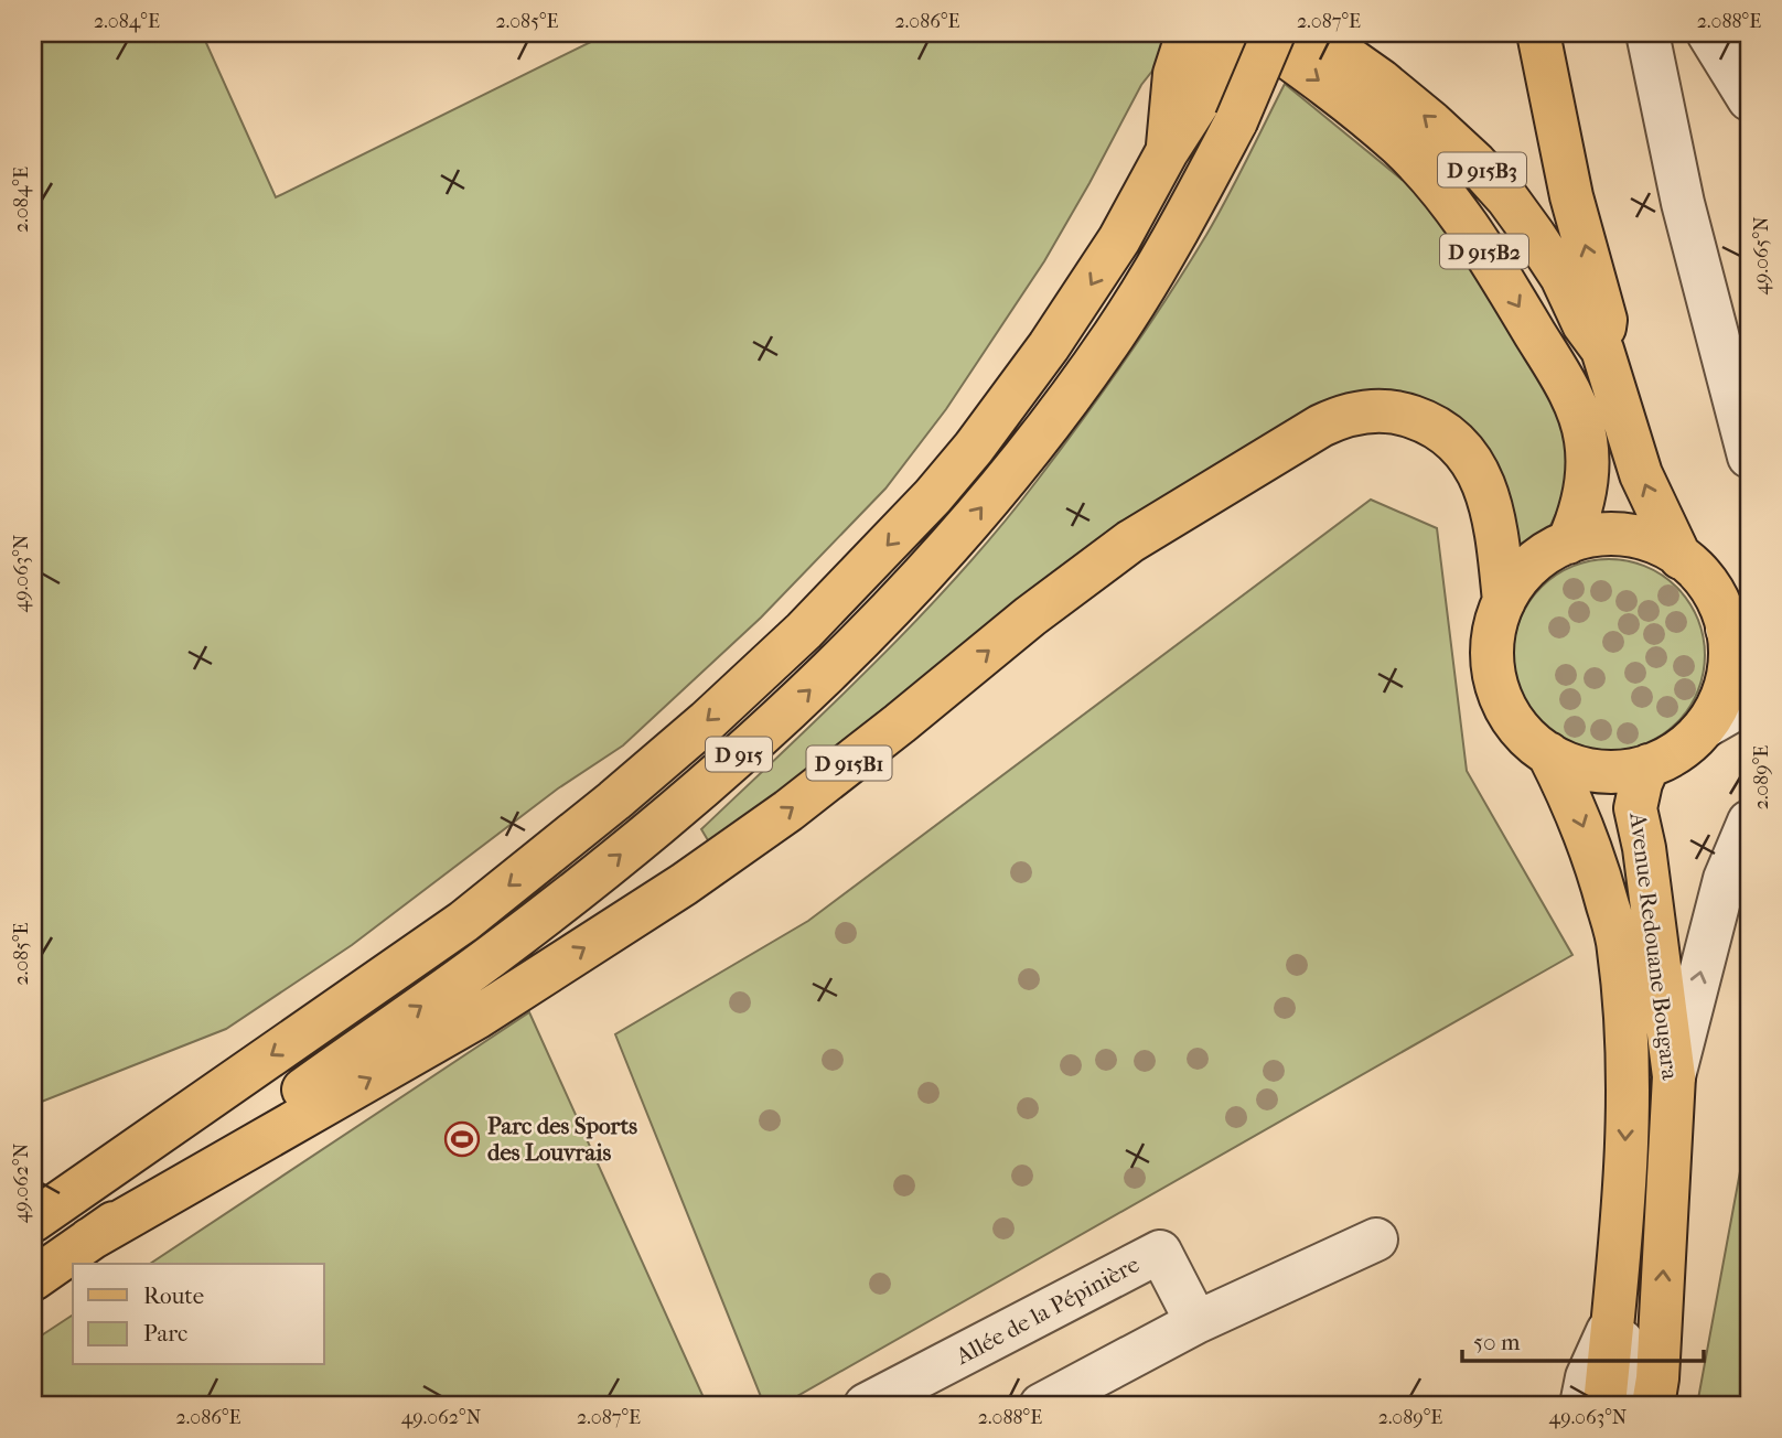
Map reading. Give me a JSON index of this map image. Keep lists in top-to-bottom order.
{
  "streets": {
    "main road": [
      "D 915B3",
      "D 915B2",
      "D 915",
      "D 915B1",
      "Avenue Redouane Bougara"
    ],
    "street": ["Allée de la Pépinière"]
  },
  "crossings": [
    ["D 915B2", "D 915B1"],
    ["D 915B2", "Avenue Redouane Bougara"],
    ["D 915", "D 915B1"],
    ["D 915B1", "Avenue Redouane Bougara"]
  ],
  "places": {
    "sports": ["Parc des Sports des Louvrais"]
  },
  "legend": ["Route", "Parc"],
  "scale_bar": "50 m",
  "coordinates": [
    "2.084°E",
    "2.085°E",
    "2.086°E",
    "2.087°E",
    "2.088°E",
    "49.065°N",
    "49.063°N",
    "2.089°E",
    "49.062°N"
  ]
}
